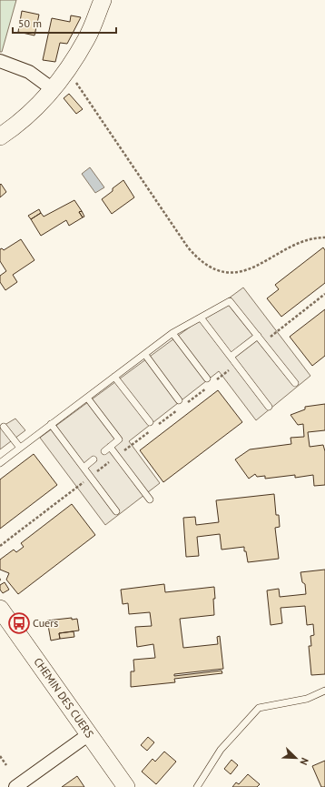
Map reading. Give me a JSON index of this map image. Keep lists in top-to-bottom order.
{
  "streets": {
    "street": ["CHEMIN DES CUERS"]
  },
  "places": {
    "bus stop": ["Cuers"]
  },
  "scale_bar": "50 m",
  "north": "bottom right"
}
